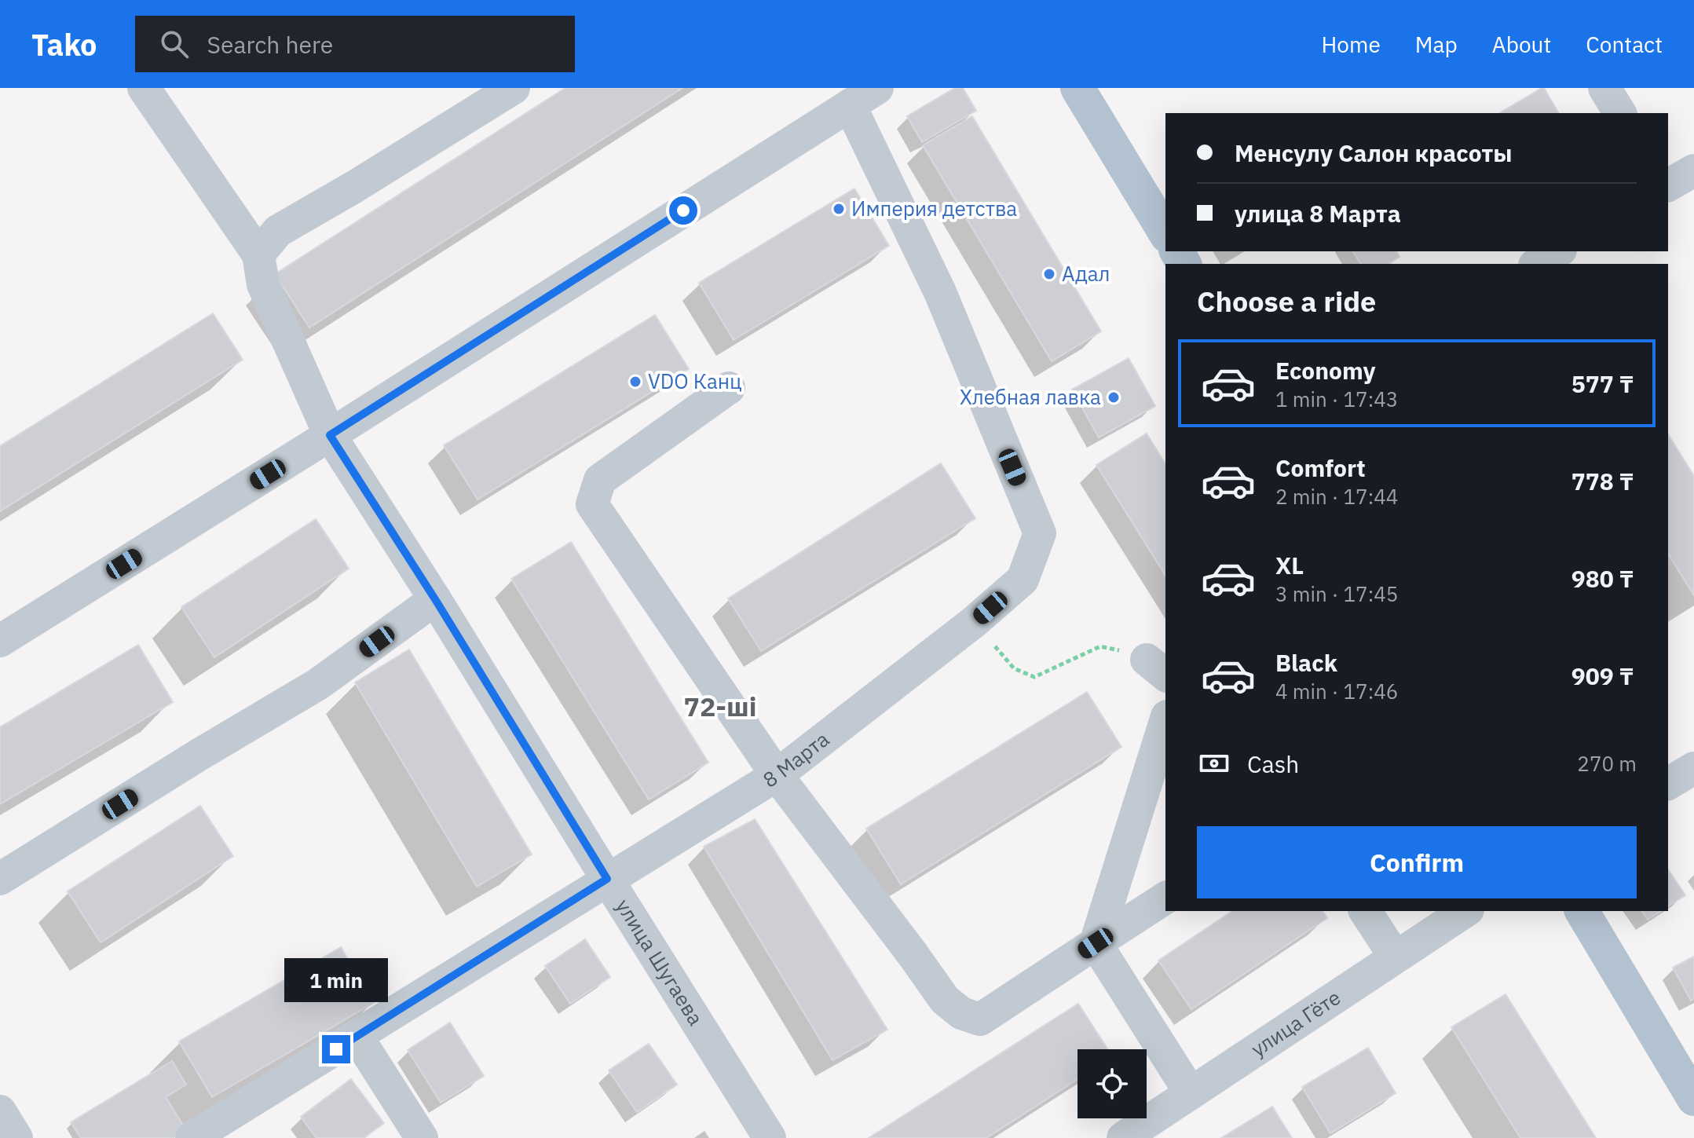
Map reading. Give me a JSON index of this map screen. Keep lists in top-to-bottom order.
{
  "streets": {
    "street": ["8 Марта", "улица Шугаева", "улица Гёте"]
  },
  "crossings": [
    ["8 Марта", "улица Шугаева"]
  ],
  "districts": ["72-ші"],
  "places": [
    "Империя детства",
    "Адал",
    "VDO Канц",
    "Хлебная лавка"
  ],
  "page": {
    "header": "Tako",
    "search": "Search here",
    "nav": [
      "Home",
      "Map",
      "About",
      "Contact"
    ],
    "banner": ["Менсулу Салон красоты", "улица 8 Марта"],
    "heading": "Choose a ride",
    "list": [
      {
        "name": "Economy",
        "note": "1 min · 17:43",
        "value": "577 ₸"
      },
      {
        "name": "Comfort",
        "note": "2 min · 17:44",
        "value": "778 ₸"
      },
      {
        "name": "XL",
        "note": "3 min · 17:45",
        "value": "980 ₸"
      },
      {
        "name": "Black",
        "note": "4 min · 17:46",
        "value": "909 ₸"
      }
    ],
    "pay": ["Cash", "270 m"],
    "buttons": "Confirm",
    "bubble": "1 min"
  }
}
